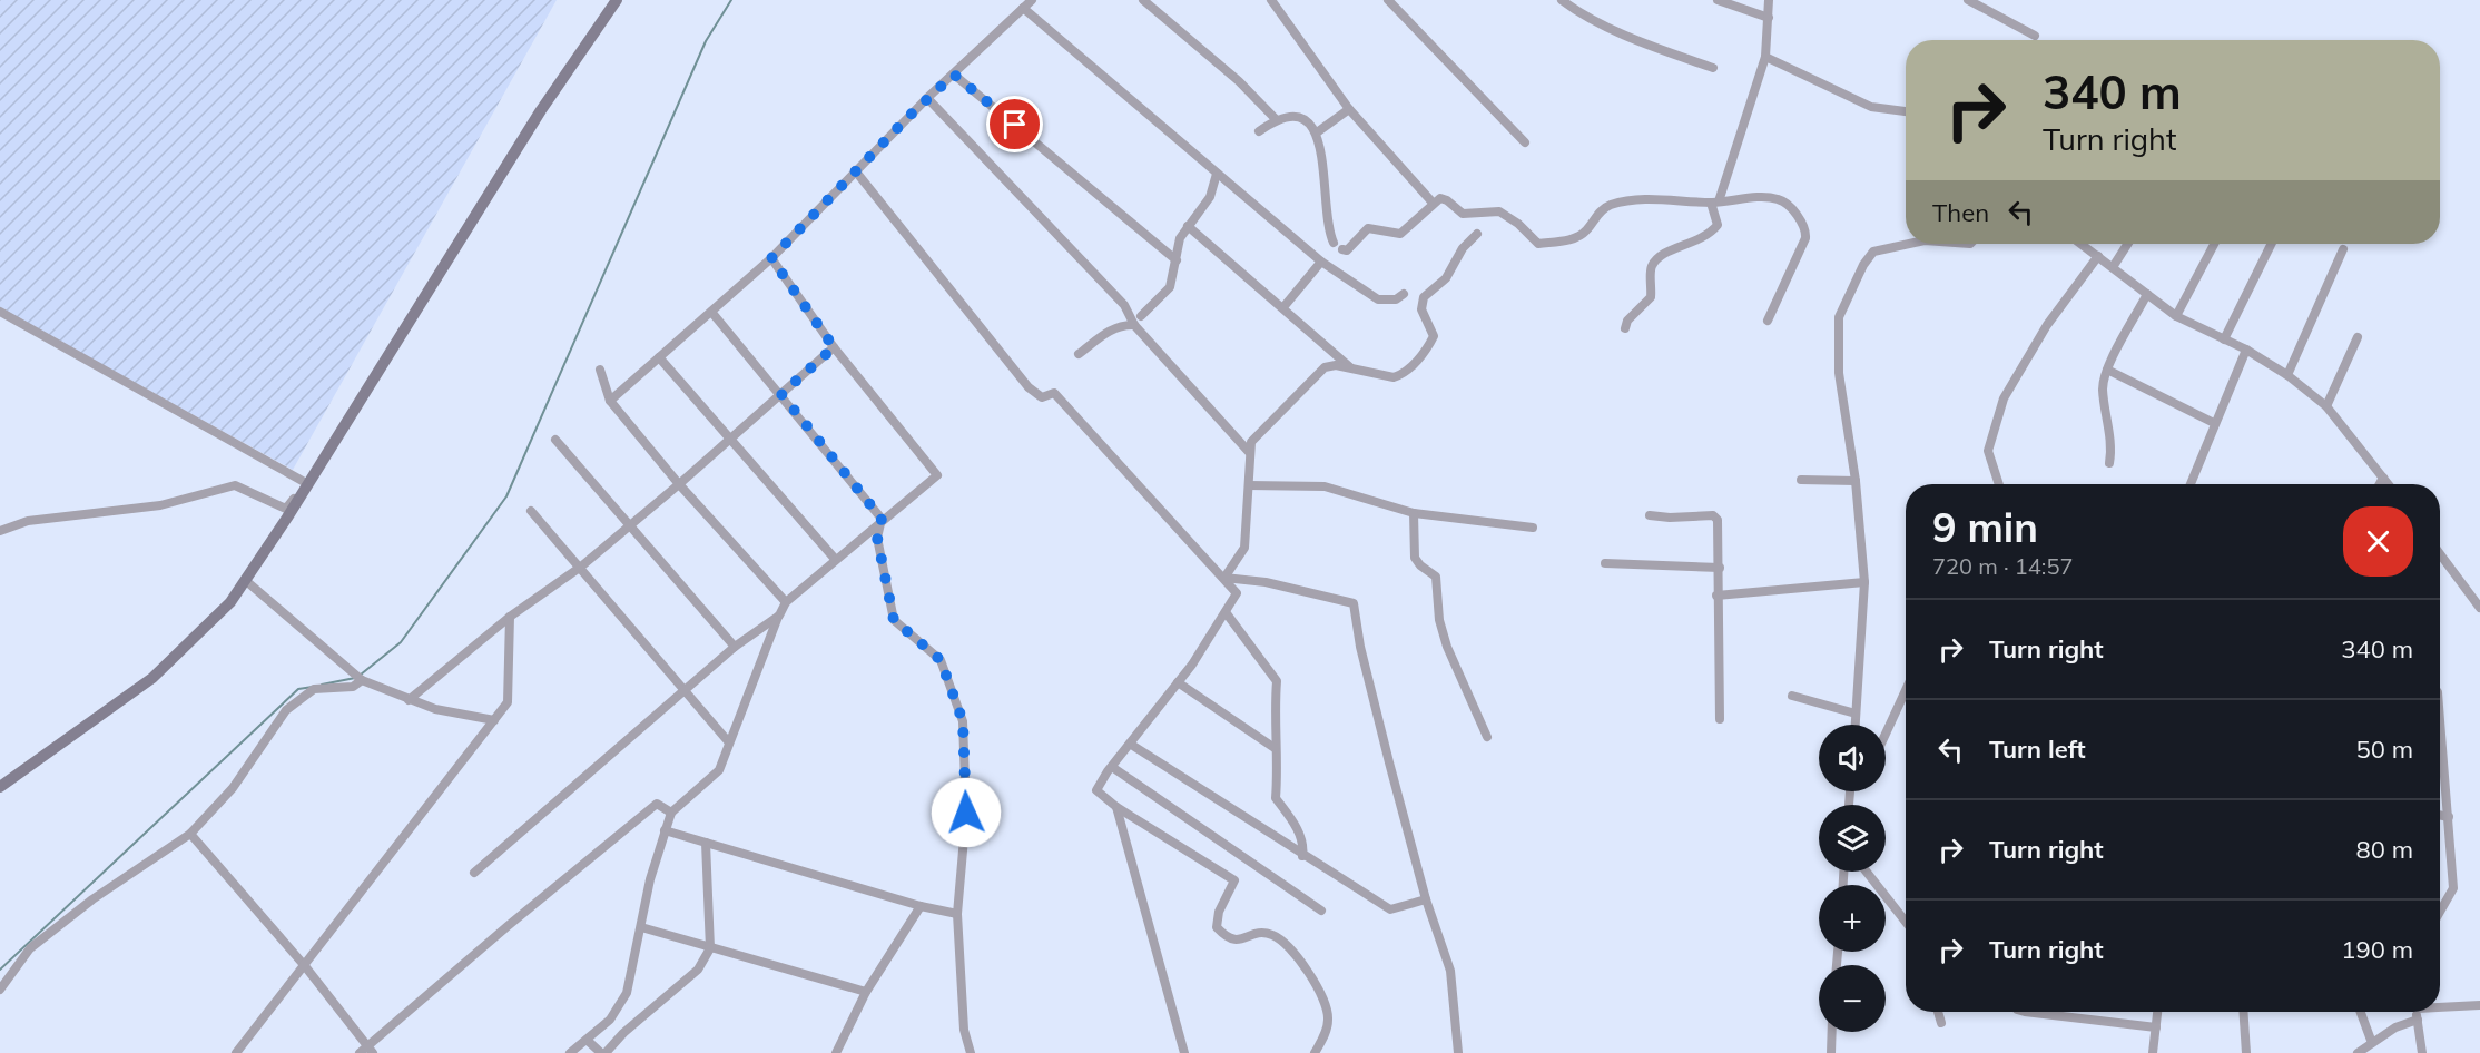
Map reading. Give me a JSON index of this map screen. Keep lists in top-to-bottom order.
{
  "page": {
    "turn": ["340 m", "Turn right"],
    "then": "Then",
    "heading": ["9 min", "720 m · 14:57"],
    "list": [
      {
        "name": "Turn right",
        "value": "340 m"
      },
      {
        "name": "Turn left",
        "value": "50 m"
      },
      {
        "name": "Turn right",
        "value": "80 m"
      },
      {
        "name": "Turn right",
        "value": "190 m"
      }
    ],
    "map_buttons": ["+", "−"]
  }
}
